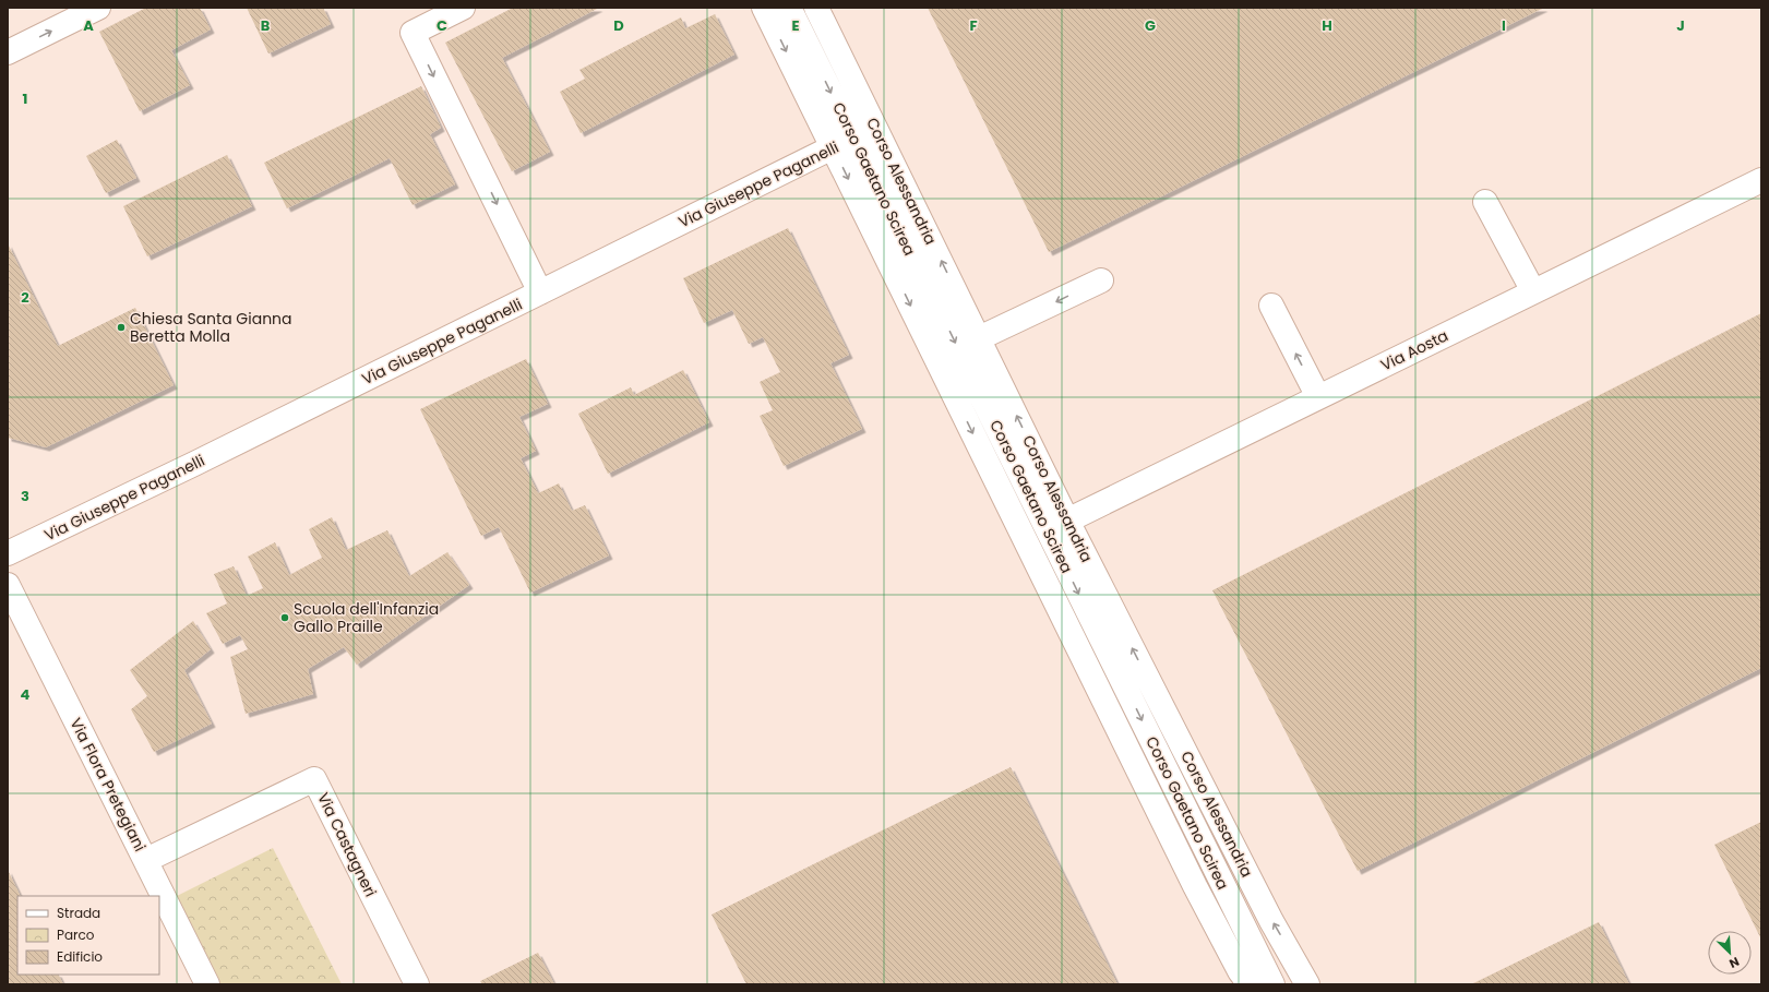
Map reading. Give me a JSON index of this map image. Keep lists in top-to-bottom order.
{
  "streets": {
    "street": [
      "Corso Gaetano Scirea",
      "Corso Alessandria",
      "Via Giuseppe Paganelli",
      "Via Aosta",
      "Via Flora Pretegiani",
      "Via Castagneri"
    ]
  },
  "crossings": [
    ["Corso Gaetano Scirea", "Corso Alessandria"],
    ["Corso Gaetano Scirea", "Via Giuseppe Paganelli"],
    ["Corso Alessandria", "Via Giuseppe Paganelli"],
    ["Corso Alessandria", "Via Aosta"],
    ["Via Flora Pretegiani", "Via Castagneri"]
  ],
  "one_way": ["Corso Gaetano Scirea"],
  "places": ["Chiesa Santa Gianna Beretta Molla", "Scuola dell'Infanzia Gallo Praille"],
  "legend": ["Strada", "Parco", "Edificio"],
  "north": "bottom right",
  "grid": {
    "columns": [
      "A",
      "B",
      "C",
      "D",
      "E",
      "F",
      "G",
      "H",
      "I",
      "J"
    ],
    "rows": [
      "1",
      "2",
      "3",
      "4"
    ]
  }
}
